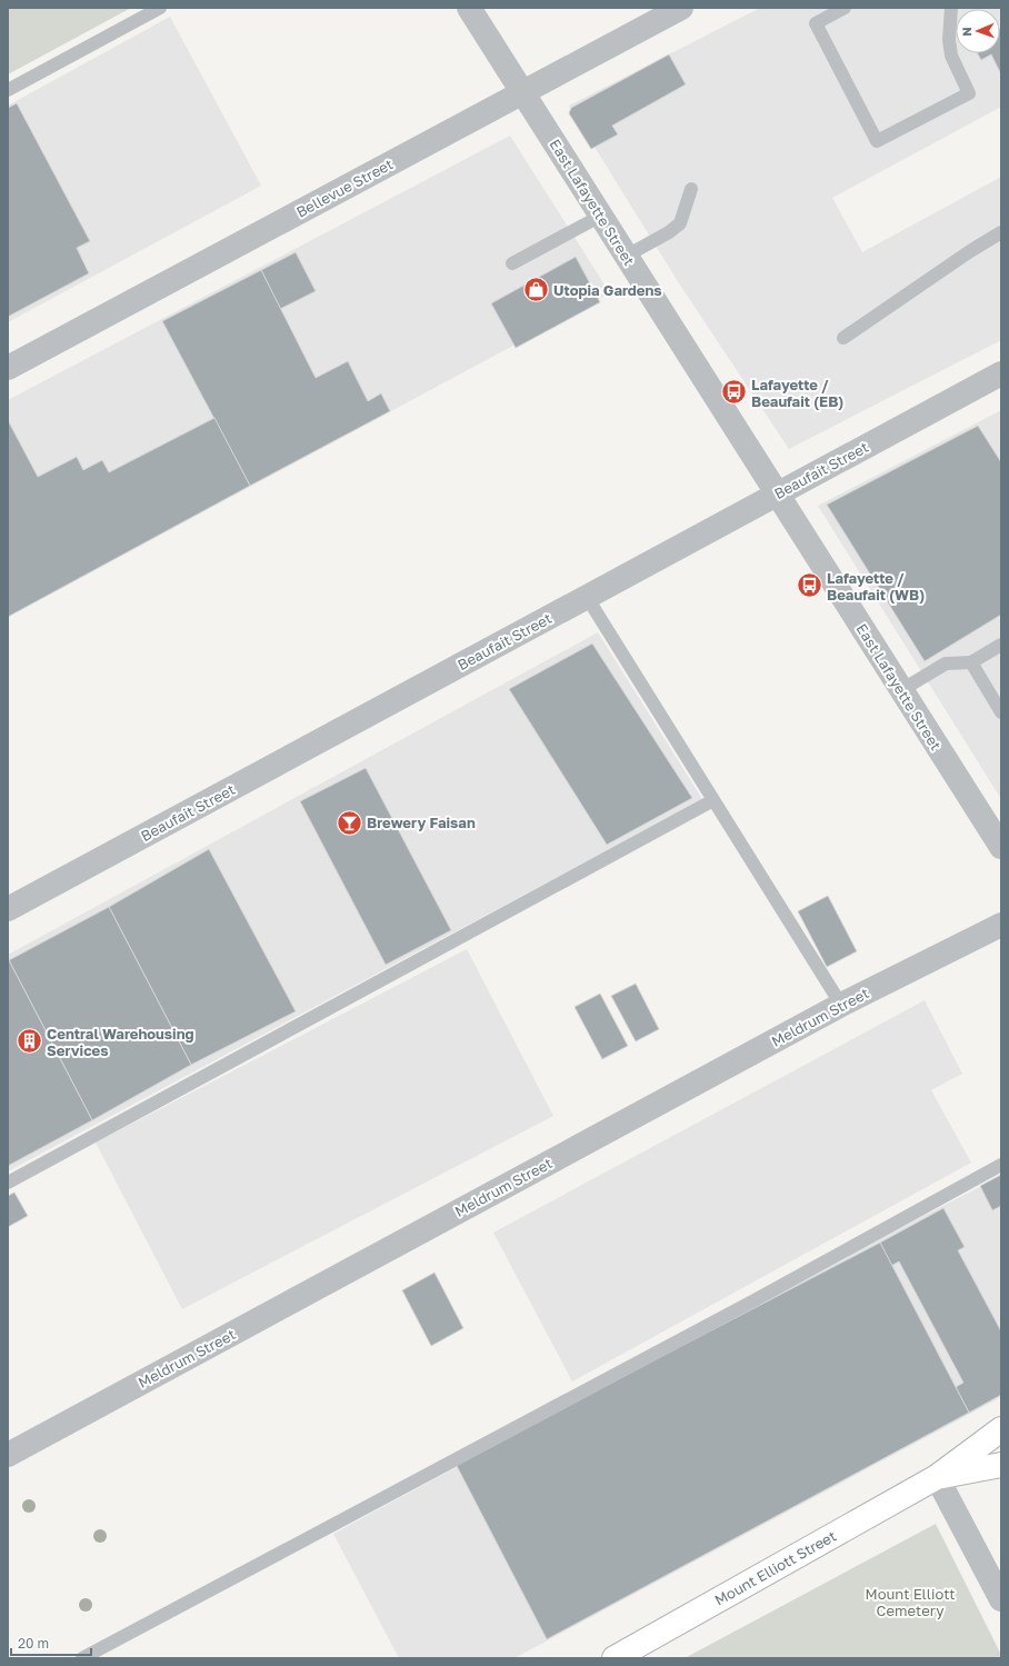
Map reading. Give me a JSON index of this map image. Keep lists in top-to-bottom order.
{
  "streets": {
    "main road": ["Mount Elliott Street"],
    "street": [
      "Bellevue Street",
      "East Lafayette Street",
      "Beaufait Street",
      "Meldrum Street"
    ]
  },
  "crossings": [
    ["Bellevue Street", "East Lafayette Street"],
    ["East Lafayette Street", "Beaufait Street"]
  ],
  "parks": ["Mount Elliott Cemetery"],
  "places": {
    "shop": ["Utopia Gardens"],
    "bus stop": ["Lafayette / Beaufait (EB)", "Lafayette / Beaufait (WB)"],
    "bar": ["Brewery Faisan"],
    "building": ["Central Warehousing Services"]
  },
  "scale_bar": "20 m",
  "north": "left"
}
